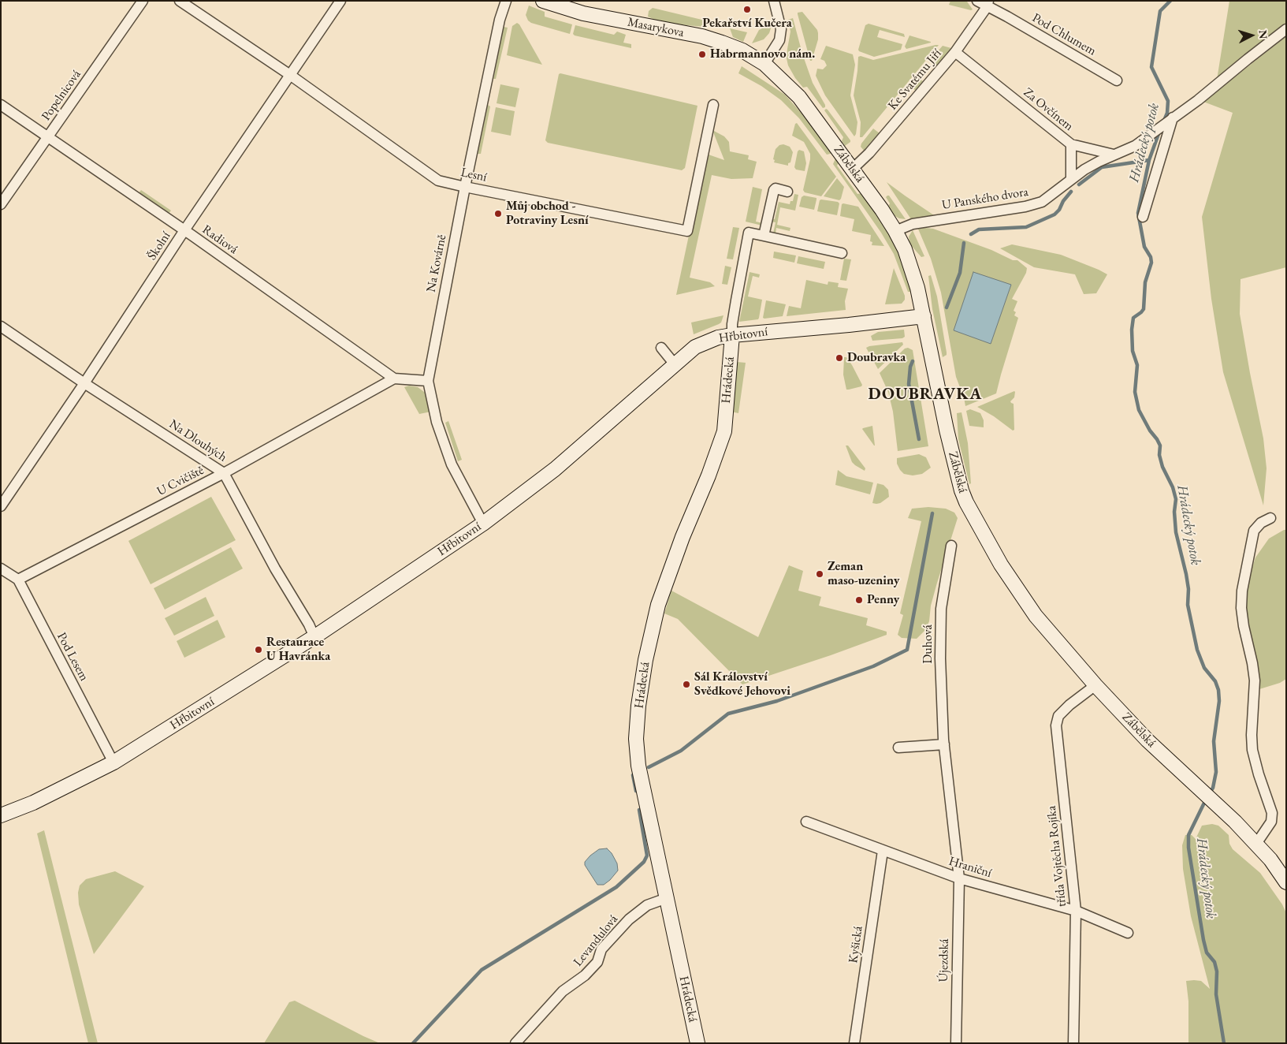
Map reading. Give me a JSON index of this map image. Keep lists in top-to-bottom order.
{
  "streets": {
    "street": [
      "Masarykova",
      "Pod Chlumem",
      "Ke Svatému Jiří",
      "Popelnicová",
      "Za Ovčínem",
      "Zábělská",
      "Lesní",
      "U Panského dvora",
      "Radiová",
      "Školní",
      "Na Kovárně",
      "Hřbitovní",
      "Hrádecká",
      "Na Dlouhých",
      "U Cvičiště",
      "Duhová",
      "Pod Lesem",
      "třída Vojtěcha Rojíka",
      "Hraniční",
      "Levandulová",
      "Kyšická",
      "Újezdská"
    ]
  },
  "crossings": [
    ["Masarykova", "Zábělská"],
    ["Pod Chlumem", "Ke Svatému Jiří"],
    ["Ke Svatému Jiří", "Za Ovčínem"],
    ["Ke Svatému Jiří", "Zábělská"],
    ["Popelnicová", "Radiová"],
    ["Za Ovčínem", "U Panského dvora"],
    ["Zábělská", "U Panského dvora"],
    ["Zábělská", "Hřbitovní"],
    ["Zábělská", "třída Vojtěcha Rojíka"],
    ["Lesní", "Školní"],
    ["Lesní", "Na Kovárně"],
    ["Radiová", "Školní"],
    ["Radiová", "U Cvičiště"],
    ["Školní", "Na Dlouhých"],
    ["Na Kovárně", "Hřbitovní"],
    ["Hřbitovní", "Hrádecká"],
    ["Hřbitovní", "Na Dlouhých"],
    ["Hřbitovní", "Pod Lesem"],
    ["Hrádecká", "Levandulová"],
    ["Na Dlouhých", "U Cvičiště"],
    ["U Cvičiště", "Pod Lesem"],
    ["Duhová", "Hraniční"],
    ["Duhová", "Újezdská"],
    ["třída Vojtěcha Rojíka", "Hraniční"],
    ["Hraniční", "Kyšická"],
    ["Hraniční", "Újezdská"]
  ],
  "districts": ["DOUBRAVKA"],
  "water": ["Hrádecký potok"],
  "places": [
    "Pekařství Kučera",
    "Habrmannovo nám.",
    "Můj obchod - Potraviny Lesní",
    "Doubravka",
    "Zeman maso-uzeniny",
    "Penny",
    "Restaurace U Havránka",
    "Sál Království Svědkové Jehovovi"
  ],
  "north": "right"
}
